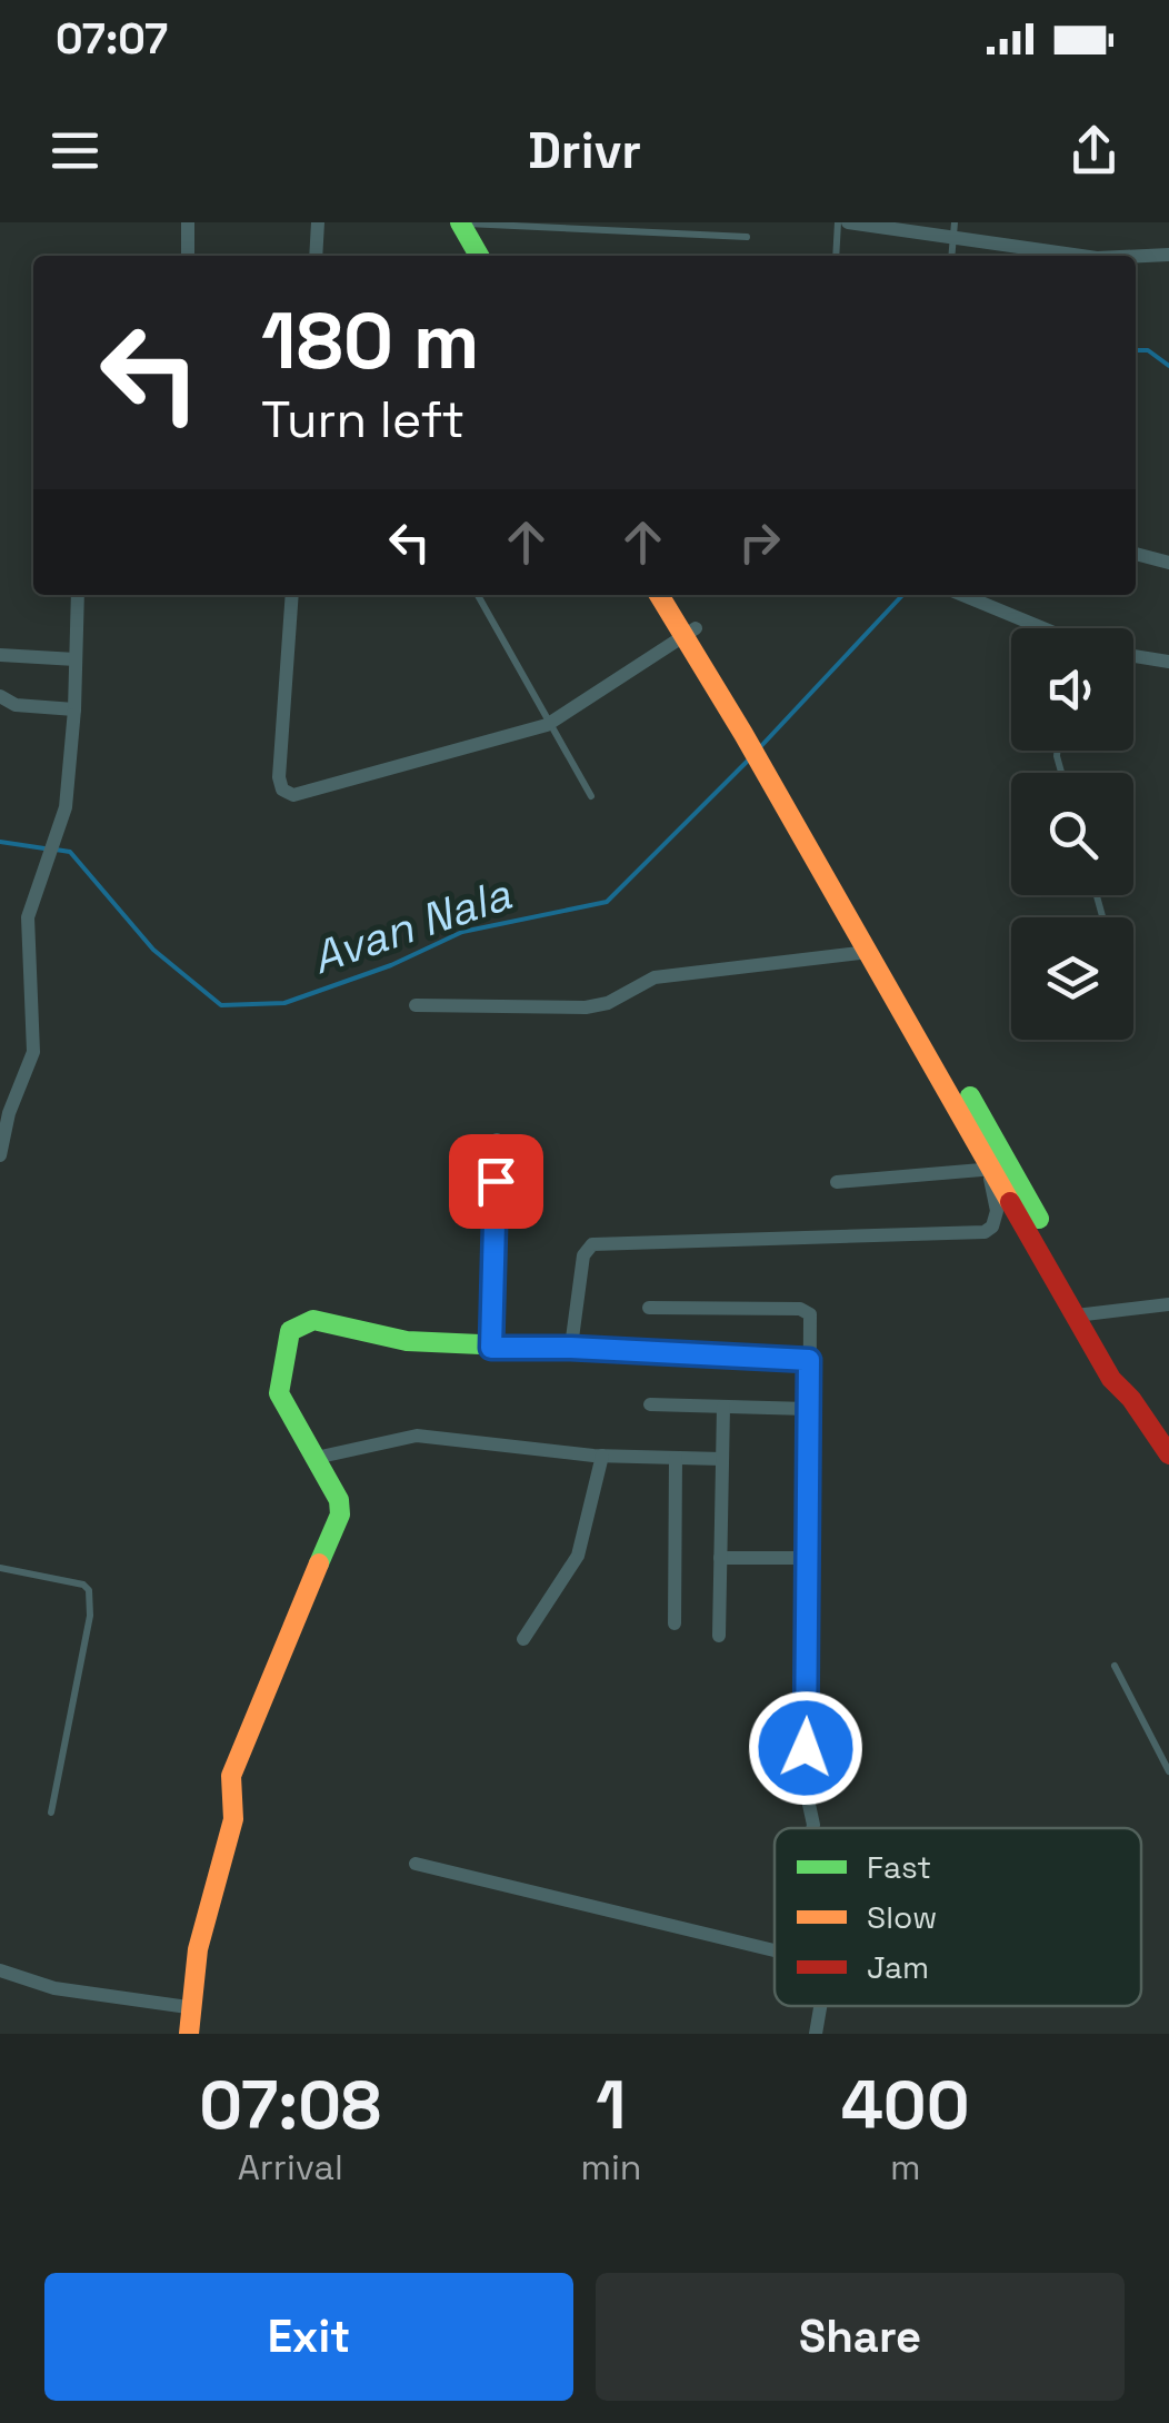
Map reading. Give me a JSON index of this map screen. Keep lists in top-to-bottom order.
{
  "water": ["Avan Nala"],
  "legend": ["Fast", "Slow", "Jam"],
  "page": {
    "status": "07:07",
    "header": "Drivr",
    "turn": ["180 m", "Turn left"],
    "eta": [
      "07:08",
      "Arrival",
      "1",
      "min",
      "400",
      "m"
    ],
    "buttons": ["Exit", "Share"]
  }
}
